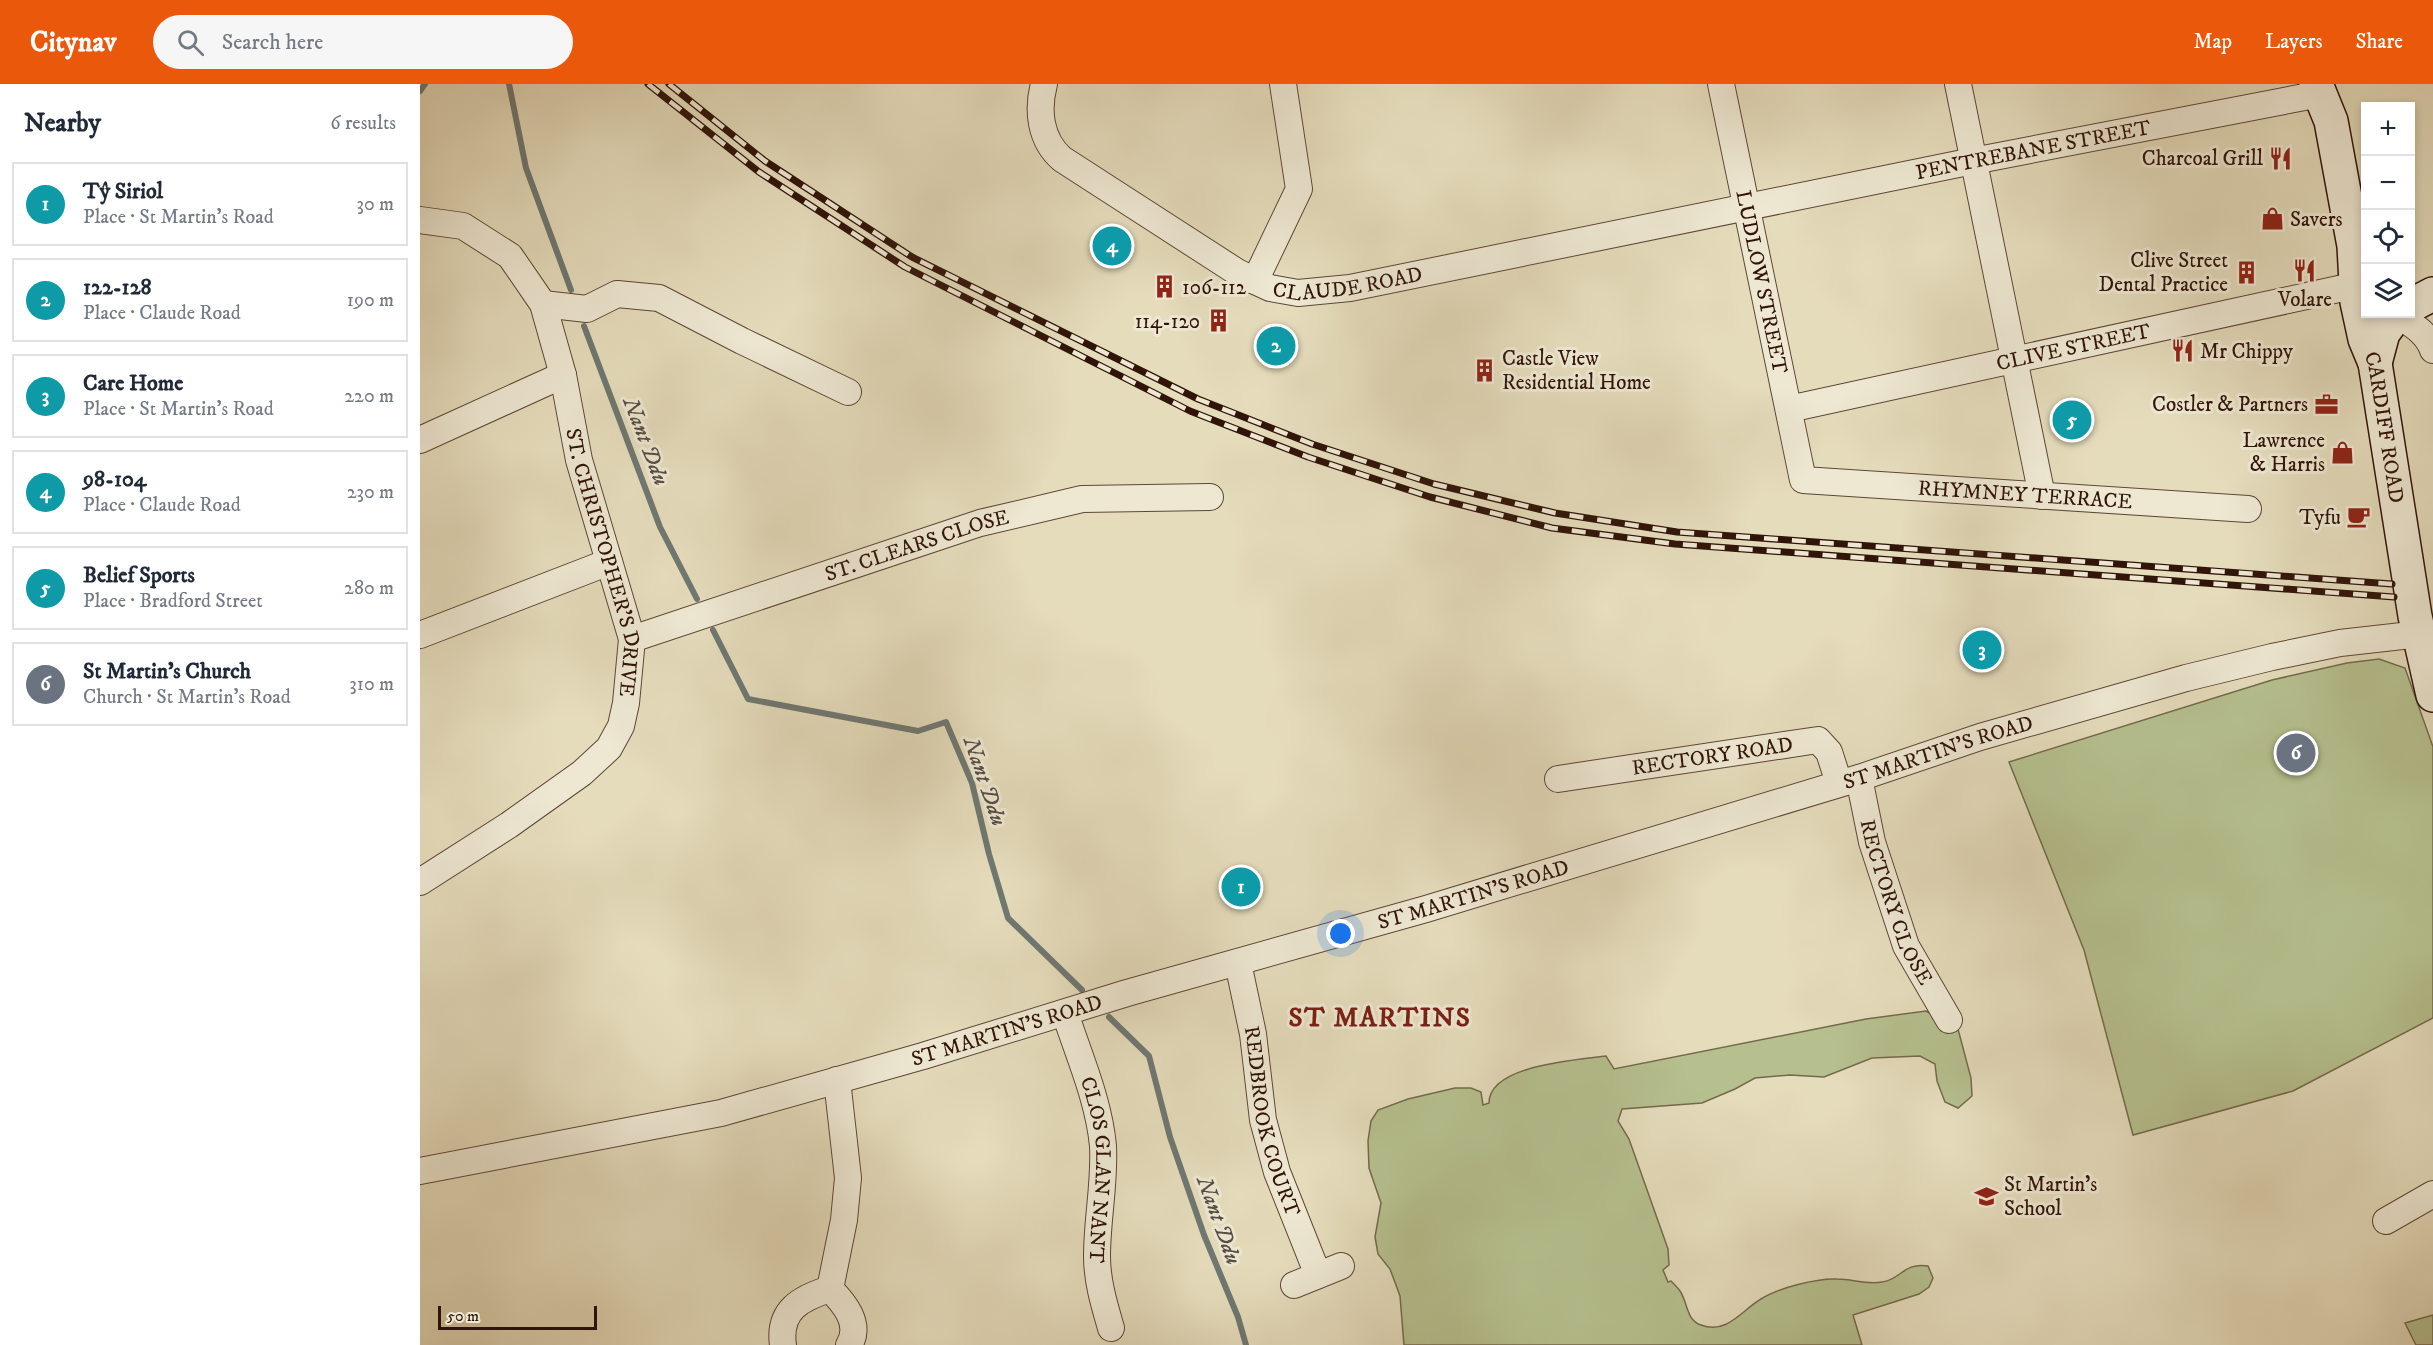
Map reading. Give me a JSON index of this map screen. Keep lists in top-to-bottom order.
{
  "streets": {
    "main road": ["CARDIFF ROAD"],
    "street": [
      "PENTREBANE STREET",
      "CLAUDE ROAD",
      "LUDLOW STREET",
      "CLIVE STREET",
      "RHYMNEY TERRACE",
      "ST. CLEARS CLOSE",
      "ST. CHRISTOPHER'S DRIVE",
      "ST MARTIN'S ROAD",
      "RECTORY ROAD",
      "RECTORY CLOSE",
      "REDBROOK COURT",
      "CLOS GLAN NANT"
    ]
  },
  "crossings": [
    ["PENTREBANE STREET", "CLAUDE ROAD"],
    ["PENTREBANE STREET", "LUDLOW STREET"],
    ["PENTREBANE STREET", "CARDIFF ROAD"],
    ["CLAUDE ROAD", "LUDLOW STREET"],
    ["LUDLOW STREET", "CLIVE STREET"],
    ["LUDLOW STREET", "RHYMNEY TERRACE"],
    ["CLIVE STREET", "CARDIFF ROAD"],
    ["CARDIFF ROAD", "ST MARTIN'S ROAD"],
    ["ST. CLEARS CLOSE", "ST. CHRISTOPHER'S DRIVE"],
    ["ST MARTIN'S ROAD", "RECTORY ROAD"],
    ["ST MARTIN'S ROAD", "RECTORY CLOSE"],
    ["ST MARTIN'S ROAD", "REDBROOK COURT"],
    ["ST MARTIN'S ROAD", "CLOS GLAN NANT"],
    ["RECTORY ROAD", "RECTORY CLOSE"]
  ],
  "districts": ["ST MARTINS"],
  "water": ["Nant Ddu"],
  "places": {
    "restaurant": ["Charcoal Grill", "Volare", "Mr Chippy"],
    "shop": ["Savers", "Lawrence & Harris"],
    "building": [
      "Clive Street Dental Practice",
      "106-112",
      "114-120",
      "Castle View Residential Home"
    ],
    "office": ["Costler & Partners"],
    "cafe": ["Tyfu"],
    "school or university": ["St Martin's School"]
  },
  "scale_bar": "50 m",
  "page": {
    "header": "Citynav",
    "search": "Search here",
    "nav": ["Map", "Layers", "Share"],
    "heading": ["Nearby", "6 results"],
    "map_buttons": ["+", "−"],
    "list": [
      {
        "mark": "1",
        "name": "Tŷ Siriol",
        "note": "Place · St Martin's Road",
        "value": "30 m"
      },
      {
        "mark": "2",
        "name": "122-128",
        "note": "Place · Claude Road",
        "value": "190 m"
      },
      {
        "mark": "3",
        "name": "Care Home",
        "note": "Place · St Martin's Road",
        "value": "220 m"
      },
      {
        "mark": "4",
        "name": "98-104",
        "note": "Place · Claude Road",
        "value": "230 m"
      },
      {
        "mark": "5",
        "name": "Belief Sports",
        "note": "Place · Bradford Street",
        "value": "280 m"
      },
      {
        "mark": "6",
        "name": "St Martin's Church",
        "note": "Church · St Martin's Road",
        "value": "310 m"
      }
    ],
    "pins": [
      "4",
      "2",
      "5",
      "3",
      "6",
      "1"
    ],
    "scale": "50 m"
  }
}
